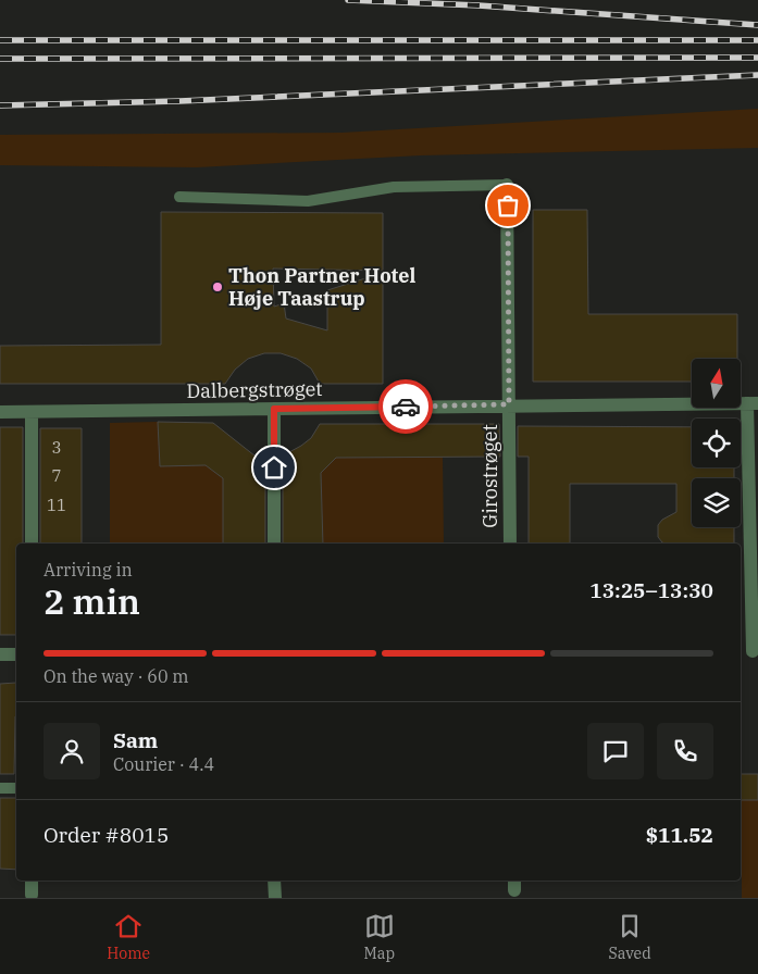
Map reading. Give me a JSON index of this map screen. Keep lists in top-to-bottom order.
{
  "streets": {
    "street": ["Dalbergstrøget", "Girostrøget"]
  },
  "crossings": [
    ["Dalbergstrøget", "Girostrøget"]
  ],
  "places": ["Thon Partner Hotel Høje Taastrup"],
  "house_numbers": ["3", "7", "11"],
  "north": "top",
  "page": {
    "heading": ["2 min", "Arriving in", "13:25–13:30"],
    "panel": [
      "Sam",
      "Courier · 4.4",
      "Order #8015",
      "$11.52"
    ],
    "bar": "On the way · 60 m",
    "tabs": ["Home", "Map", "Saved"]
  }
}
